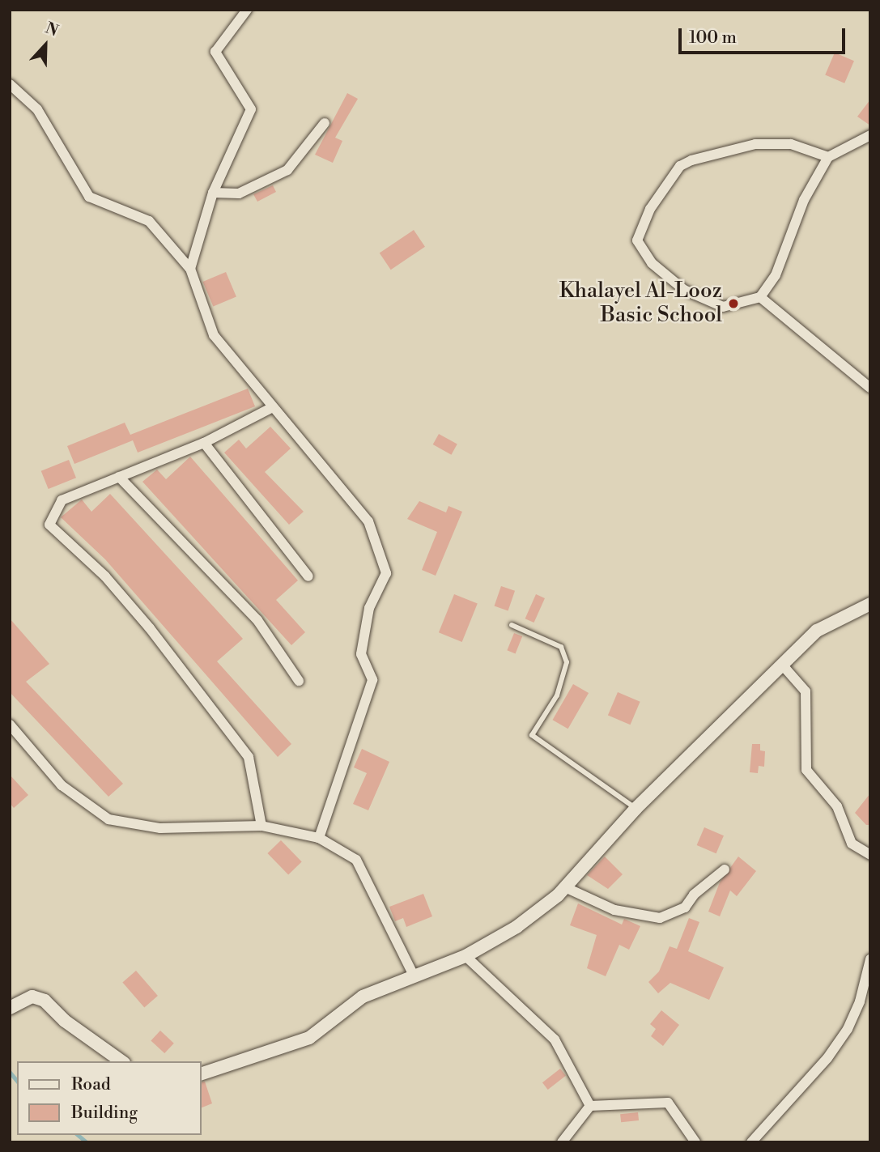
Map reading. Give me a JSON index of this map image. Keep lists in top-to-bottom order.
{
  "places": ["Khalayel Al-Looz Basic School"],
  "legend": ["Road", "Building"],
  "scale_bar": "100 m",
  "north": "top"
}
